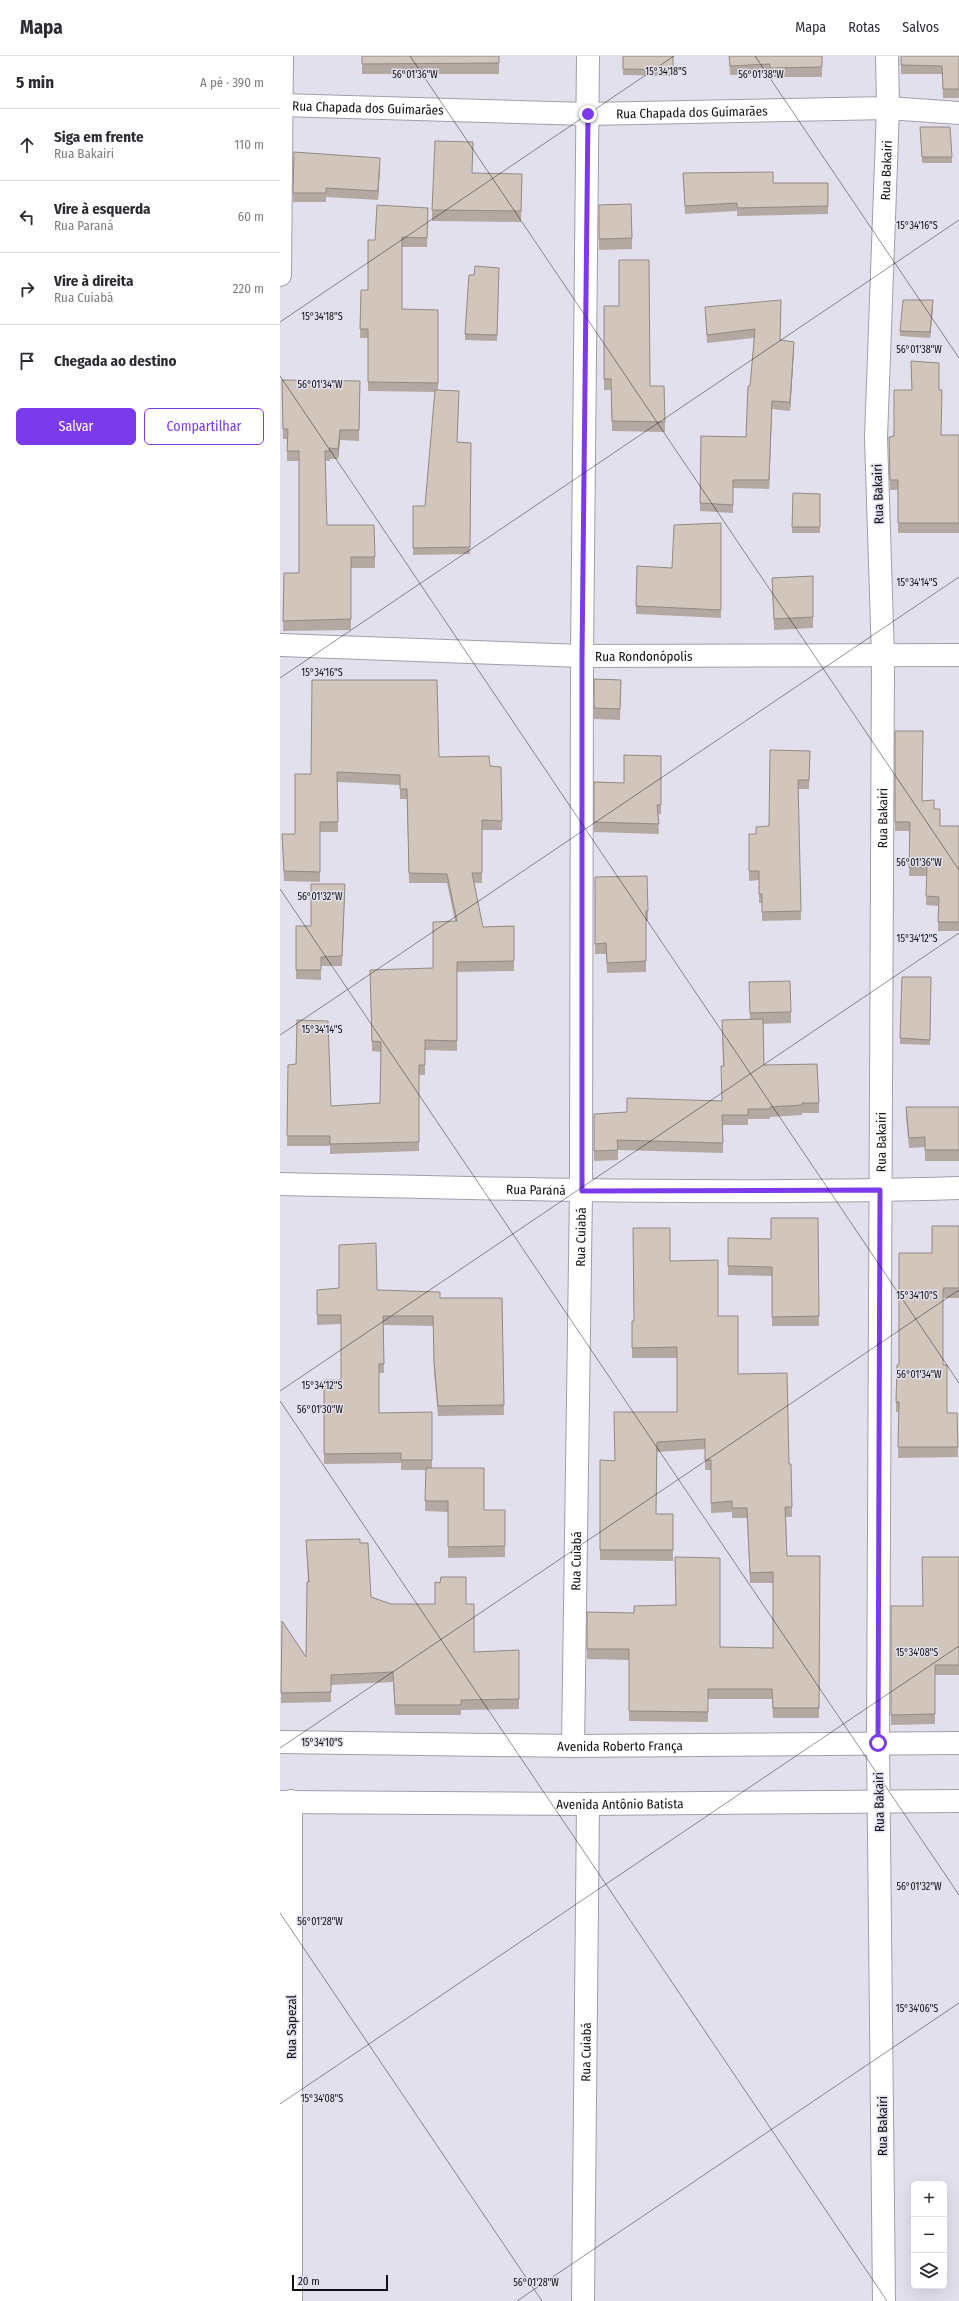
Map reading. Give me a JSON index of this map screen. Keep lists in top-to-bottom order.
{
  "streets": {
    "street": [
      "Rua Chapada dos Guimarães",
      "Rua Bakairi",
      "Rua Rondonópolis",
      "Rua Paraná",
      "Rua Cuiabá",
      "Avenida Roberto França",
      "Avenida Antônio Batista",
      "Rua Sapezal"
    ]
  },
  "crossings": [
    ["Rua Chapada dos Guimarães", "Rua Bakairi"],
    ["Rua Chapada dos Guimarães", "Rua Cuiabá"],
    ["Rua Bakairi", "Rua Rondonópolis"],
    ["Rua Bakairi", "Rua Paraná"],
    ["Rua Bakairi", "Avenida Roberto França"],
    ["Rua Bakairi", "Avenida Antônio Batista"],
    ["Rua Rondonópolis", "Rua Cuiabá"],
    ["Rua Paraná", "Rua Cuiabá"],
    ["Rua Cuiabá", "Avenida Roberto França"],
    ["Rua Cuiabá", "Avenida Antônio Batista"],
    ["Avenida Antônio Batista", "Rua Sapezal"]
  ],
  "scale_bar": "20 m",
  "page": {
    "header": "Mapa",
    "nav": ["Mapa", "Rotas", "Salvos"],
    "heading": ["5 min", "A pé · 390 m"],
    "list": [
      ["Siga em frente", "Rua Bakairi", "110 m"],
      ["Vire à esquerda", "Rua Paraná", "60 m"],
      ["Vire à direita", "Rua Cuiabá", "220 m"],
      "Chegada ao destino"
    ],
    "buttons": ["Salvar", "Compartilhar"],
    "map_buttons": ["+", "−"],
    "scale": "20 m"
  },
  "coordinates": [
    "15°34'18\"S",
    "56°01'36\"W",
    "56°01'38\"W",
    "15°34'16\"S",
    "56°01'34\"W",
    "15°34'14\"S",
    "56°01'32\"W",
    "15°34'12\"S",
    "15°34'10\"S",
    "56°01'30\"W",
    "15°34'08\"S",
    "56°01'28\"W",
    "15°34'06\"S"
  ]
}
